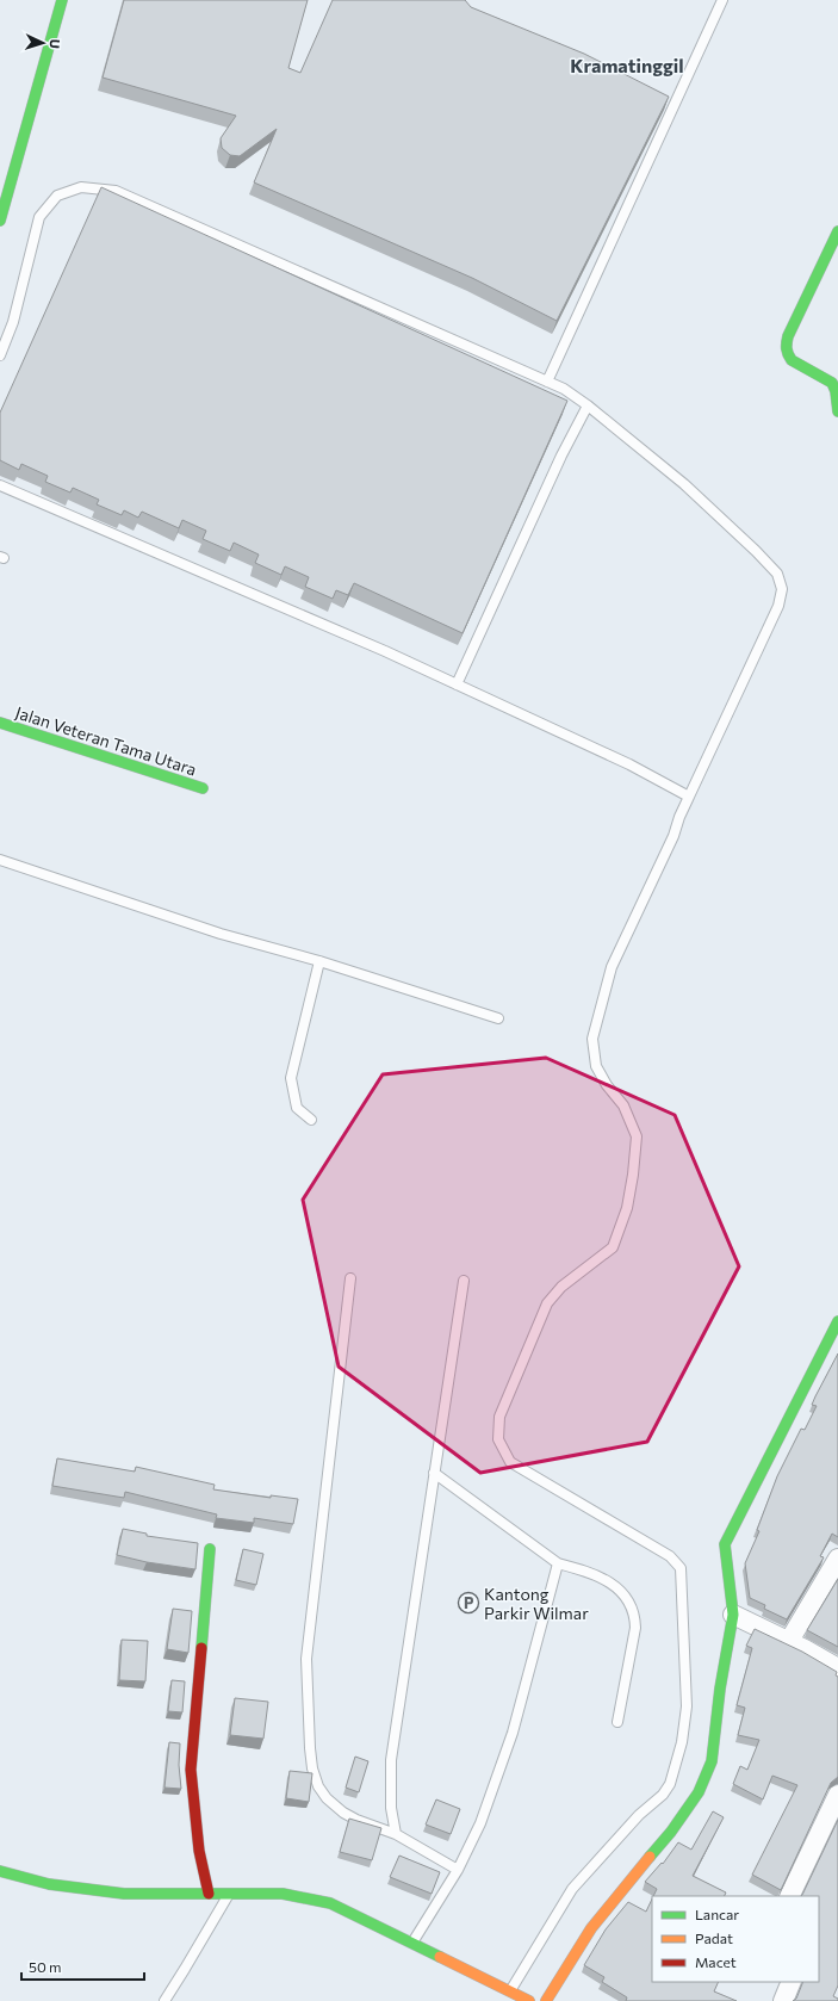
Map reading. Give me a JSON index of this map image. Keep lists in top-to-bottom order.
{
  "streets": {
    "street": ["Jalan Veteran Tama Utara"]
  },
  "districts": ["Kramatinggil"],
  "places": {
    "parking": ["Kantong Parkir Wilmar"]
  },
  "legend": ["Lancar", "Padat", "Macet"],
  "scale_bar": "50 m",
  "north": "right"
}
